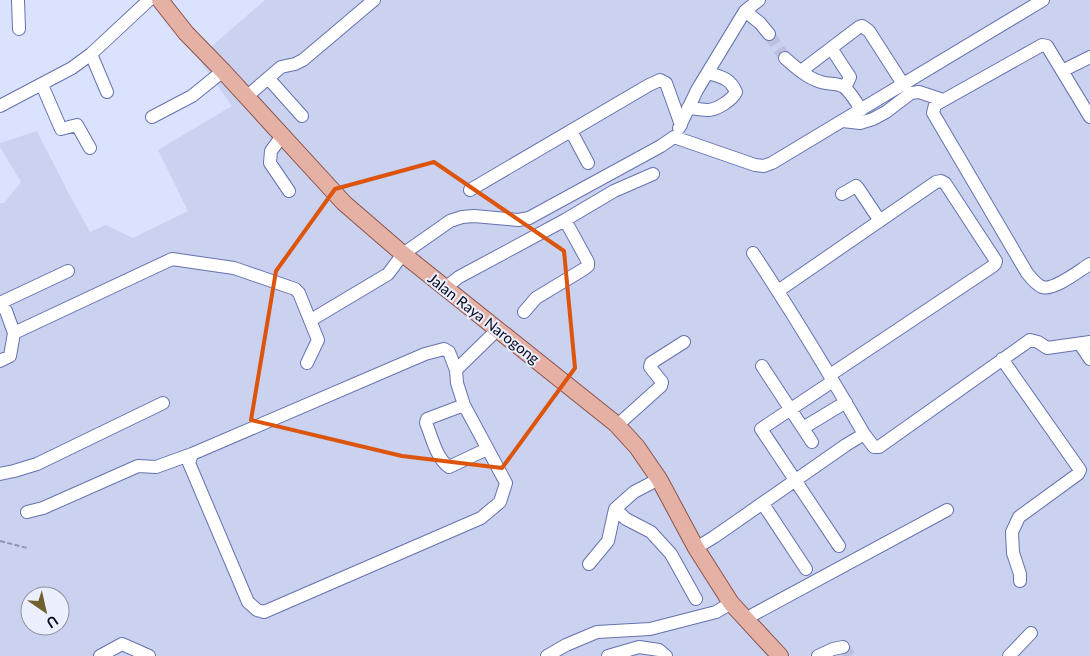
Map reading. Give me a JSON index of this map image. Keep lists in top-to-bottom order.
{
  "streets": {
    "main road": ["Jalan Raya Narogong"]
  },
  "north": "bottom right"
}
